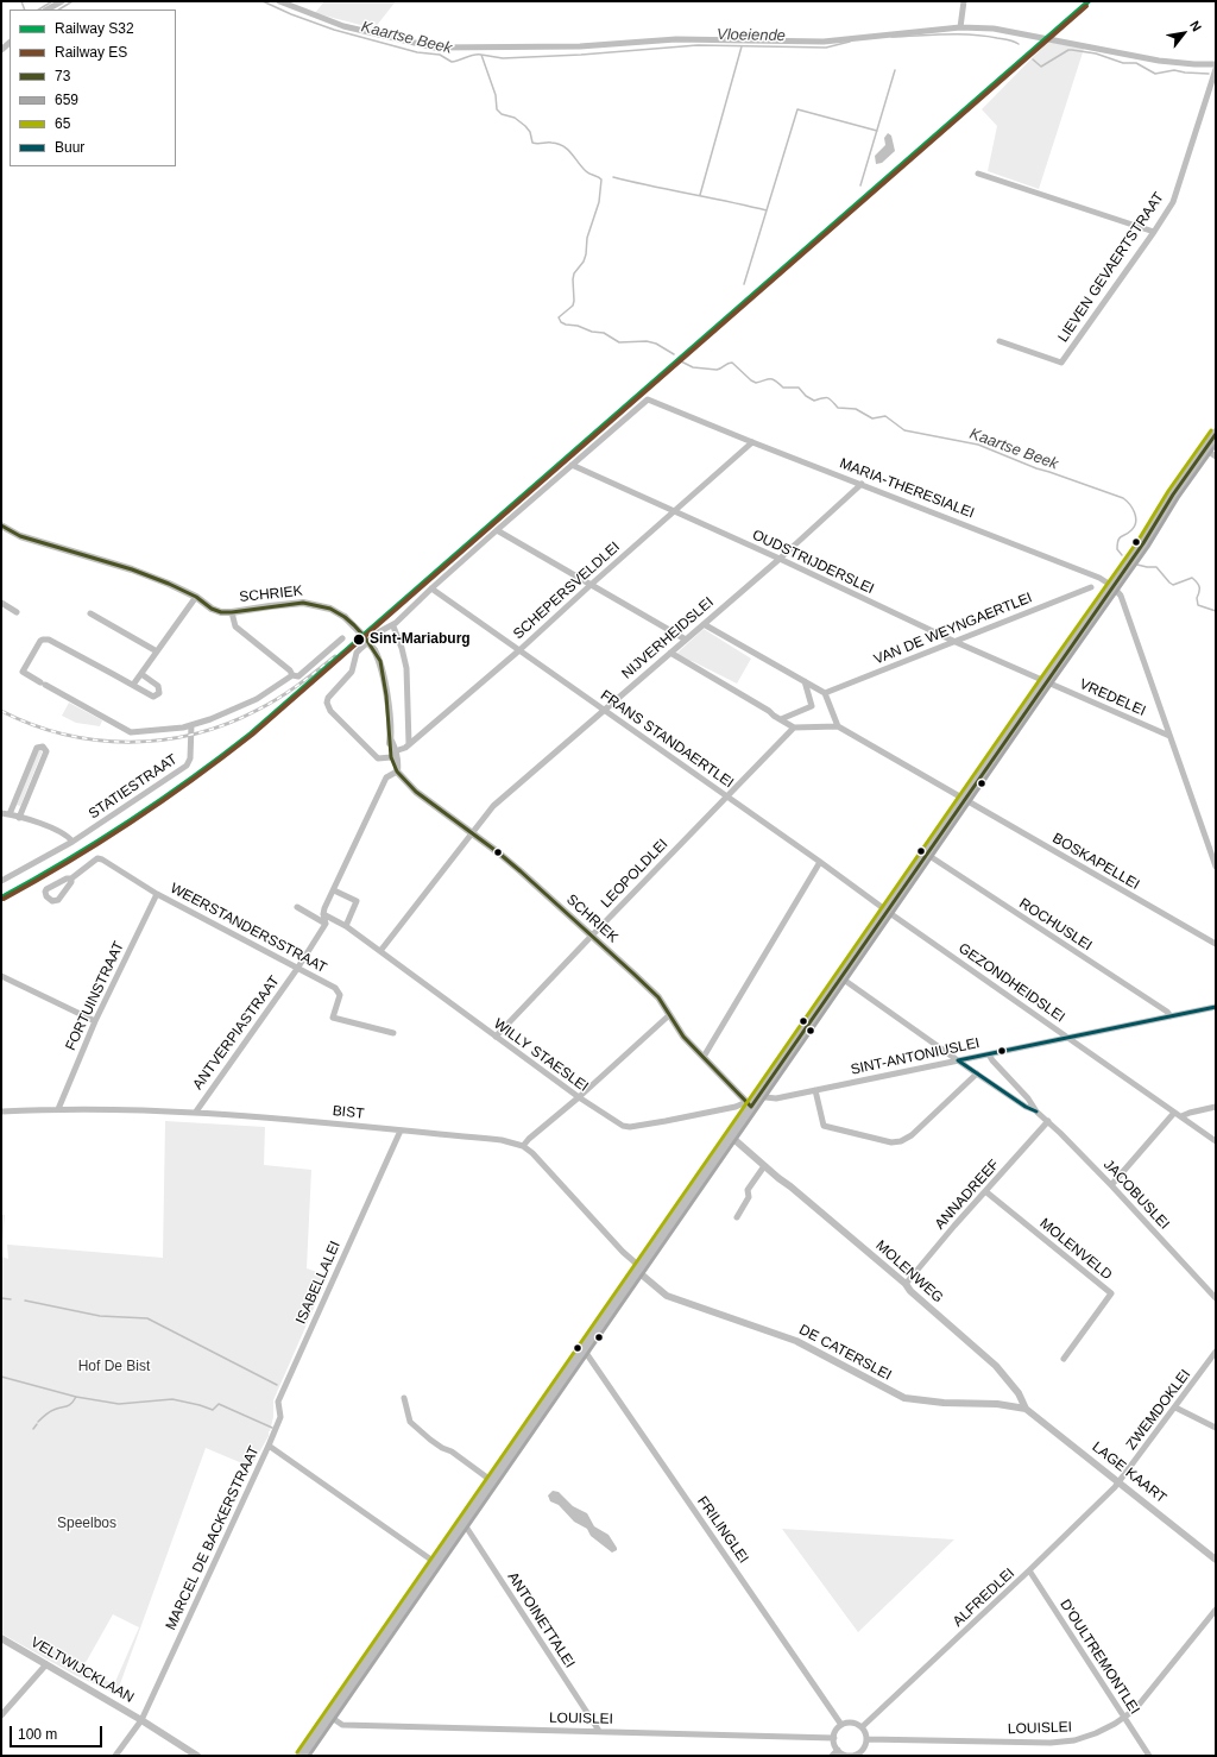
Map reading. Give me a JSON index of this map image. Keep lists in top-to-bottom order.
{
  "streets": {
    "street": [
      "LIEVEN GEVAERTSTRAAT",
      "MARIA-THERESIALEI",
      "OUDSTRIJDERSLEI",
      "SCHEPERSVELDLEI",
      "SCHRIEK",
      "VAN DE WEYNGAERTLEI",
      "NIJVERHEIDSLEI",
      "VREDELEI",
      "FRANS STANDAERTLEI",
      "STATIESTRAAT",
      "BOSKAPELLEI",
      "LEOPOLDLEI",
      "ROCHUSLEI",
      "WEERSTANDERSSTRAAT",
      "GEZONDHEIDSLEI",
      "FORTUINSTRAAT",
      "ANTVERPIASTRAAT",
      "WILLY STAESLEI",
      "SINT-ANTONIUSLEI",
      "BIST",
      "ANNADREEF",
      "JACOBUSLEI",
      "MOLENVELD",
      "MOLENWEG",
      "ISABELLALEI",
      "DE CATERSLEI",
      "ZWEMDOKLEI",
      "LAGE KAART",
      "FRILINGLEI",
      "MARCEL DE BACKERSTRAAT",
      "ALFREDLEI",
      "ANTOINETTALEI",
      "D'OULTREMONTLEI",
      "VELTWIJCKLAAN",
      "LOUISLEI"
    ]
  },
  "crossings": [
    ["MARIA-THERESIALEI", "OUDSTRIJDERSLEI"],
    ["MARIA-THERESIALEI", "SCHEPERSVELDLEI"],
    ["MARIA-THERESIALEI", "NIJVERHEIDSLEI"],
    ["OUDSTRIJDERSLEI", "SCHEPERSVELDLEI"],
    ["OUDSTRIJDERSLEI", "VAN DE WEYNGAERTLEI"],
    ["OUDSTRIJDERSLEI", "NIJVERHEIDSLEI"],
    ["OUDSTRIJDERSLEI", "VREDELEI"],
    ["SCHEPERSVELDLEI", "SCHRIEK"],
    ["SCHEPERSVELDLEI", "FRANS STANDAERTLEI"],
    ["SCHRIEK", "NIJVERHEIDSLEI"],
    ["SCHRIEK", "LEOPOLDLEI"],
    ["SCHRIEK", "WILLY STAESLEI"],
    ["NIJVERHEIDSLEI", "FRANS STANDAERTLEI"],
    ["NIJVERHEIDSLEI", "WILLY STAESLEI"],
    ["FRANS STANDAERTLEI", "LEOPOLDLEI"],
    ["FRANS STANDAERTLEI", "GEZONDHEIDSLEI"],
    ["LEOPOLDLEI", "WILLY STAESLEI"],
    ["ROCHUSLEI", "SINT-ANTONIUSLEI"],
    ["WEERSTANDERSSTRAAT", "FORTUINSTRAAT"],
    ["WEERSTANDERSSTRAAT", "ANTVERPIASTRAAT"],
    ["GEZONDHEIDSLEI", "SINT-ANTONIUSLEI"],
    ["FORTUINSTRAAT", "BIST"],
    ["ANTVERPIASTRAAT", "BIST"],
    ["SINT-ANTONIUSLEI", "JACOBUSLEI"],
    ["BIST", "ISABELLALEI"],
    ["BIST", "DE CATERSLEI"],
    ["ANNADREEF", "JACOBUSLEI"],
    ["ANNADREEF", "MOLENVELD"],
    ["ANNADREEF", "MOLENWEG"],
    ["MOLENWEG", "DE CATERSLEI"],
    ["MOLENWEG", "LAGE KAART"],
    ["ISABELLALEI", "MARCEL DE BACKERSTRAAT"],
    ["DE CATERSLEI", "LAGE KAART"],
    ["ZWEMDOKLEI", "LAGE KAART"],
    ["ZWEMDOKLEI", "ALFREDLEI"],
    ["LAGE KAART", "ALFREDLEI"],
    ["FRILINGLEI", "ALFREDLEI"],
    ["FRILINGLEI", "LOUISLEI"],
    ["MARCEL DE BACKERSTRAAT", "VELTWIJCKLAAN"],
    ["ALFREDLEI", "D'OULTREMONTLEI"],
    ["ALFREDLEI", "LOUISLEI"],
    ["ANTOINETTALEI", "LOUISLEI"],
    ["D'OULTREMONTLEI", "LOUISLEI"]
  ],
  "water": ["Vloeiende", "Kaartse Beek"],
  "parks": ["Hof De Bist", "Speelbos"],
  "places": ["Sint-Mariaburg"],
  "lines": [
    "rail line S32",
    "rail line ES",
    "transit line 65",
    "transit line 73",
    "transit line 659",
    "transit line Buur"
  ],
  "legend": [
    "Railway S32",
    "Railway ES",
    "73",
    "659",
    "65",
    "Buur"
  ],
  "scale_bar": "100 m",
  "north": "top right"
}
